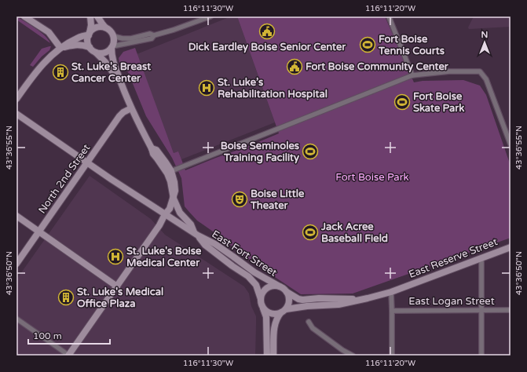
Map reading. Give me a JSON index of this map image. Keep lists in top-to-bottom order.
{
  "streets": {
    "street": [
      "North 2nd Street",
      "East Fort Street",
      "East Reserve Street",
      "East Logan Street"
    ]
  },
  "crossings": [
    ["North 2nd Street", "East Fort Street"],
    ["East Fort Street", "East Reserve Street"]
  ],
  "parks": ["Fort Boise Park"],
  "places": {
    "public building": ["Dick Eardley Boise Senior Center", "Fort Boise Community Center"],
    "sports": [
      "Fort Boise Tennis Courts",
      "Fort Boise Skate Park",
      "Boise Seminoles Training Facility",
      "Jack Acree Baseball Field"
    ],
    "building": ["St. Luke's Breast Cancer Center", "St. Luke's Medical Office Plaza"],
    "hospital": ["St. Luke’s Rehabilitation Hospital", "St. Luke's Boise Medical Center"],
    "theatre": ["Boise Little Theater"]
  },
  "scale_bar": "100 m",
  "north": "top",
  "coordinates": [
    "116°11'30\"W",
    "116°11'20\"W",
    "43°36'55\"N",
    "43°36'50\"N"
  ]
}
